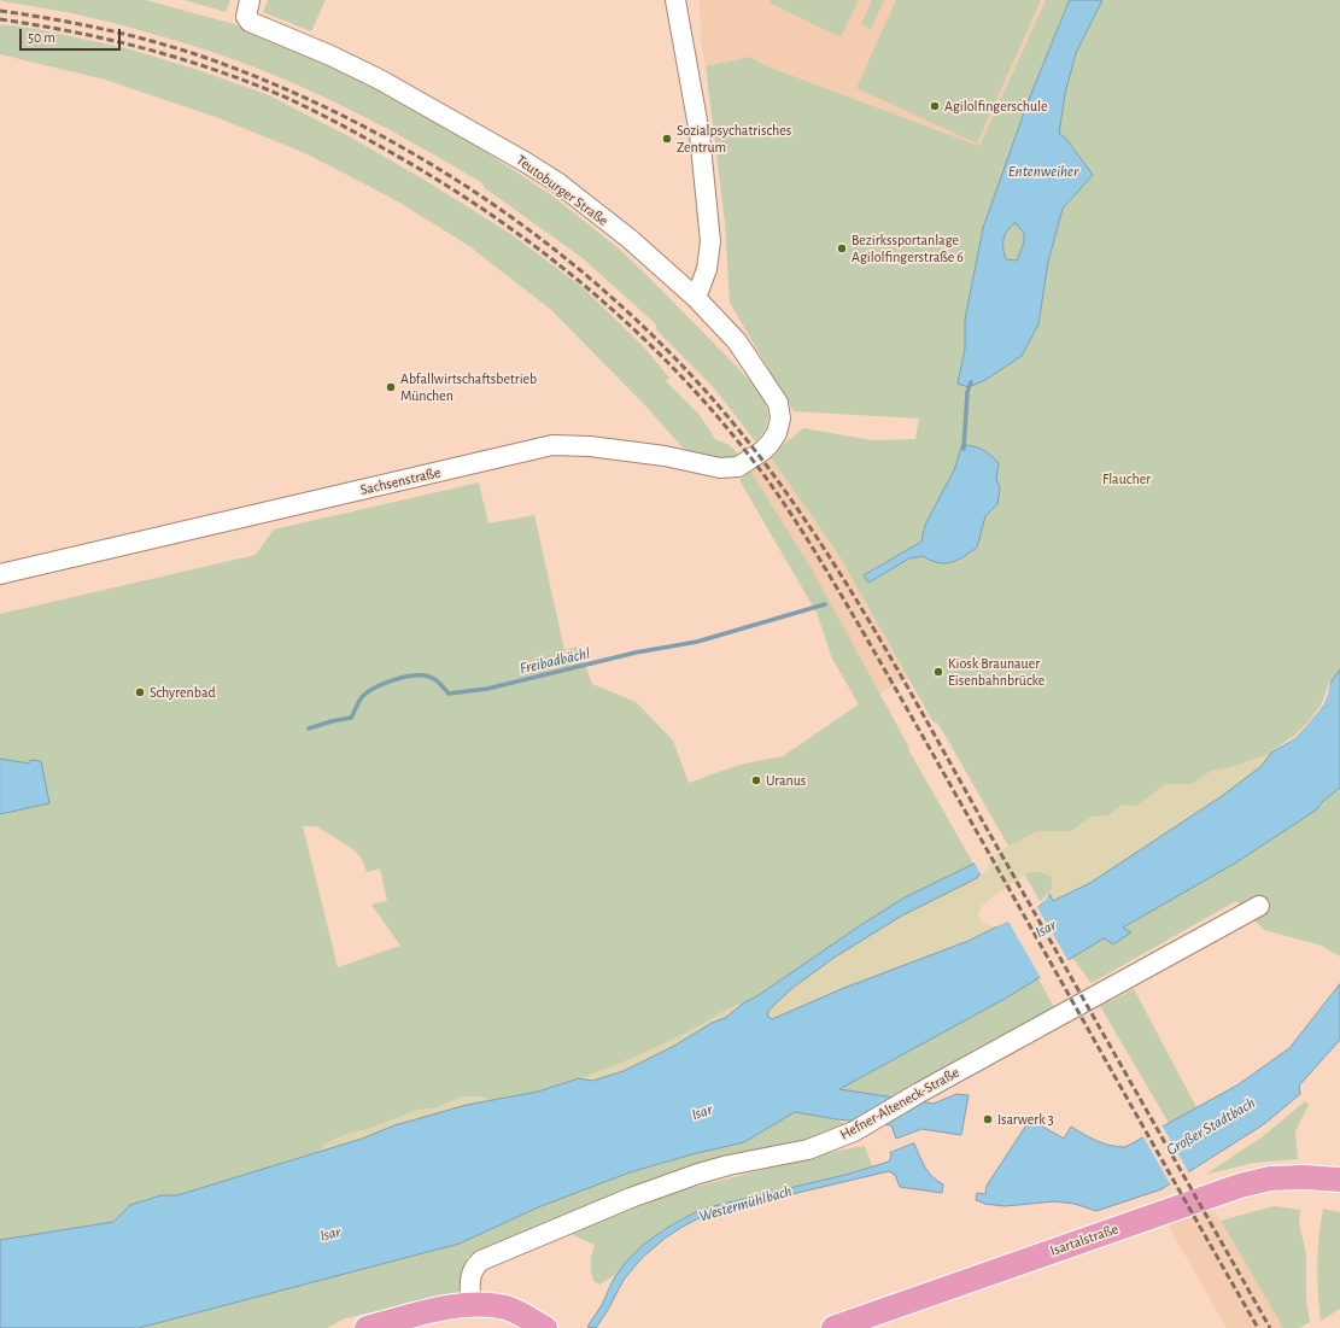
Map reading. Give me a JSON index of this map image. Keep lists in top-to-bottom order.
{
  "streets": {
    "main road": ["Isartalstraße"],
    "street": ["Teutoburger Straße", "Sachsenstraße", "Hefner-Alteneck-Straße"]
  },
  "crossings": [
    ["Teutoburger Straße", "Sachsenstraße"]
  ],
  "water": [
    "Entenweiher",
    "Freibadbächl",
    "Isar",
    "Großer Stadtbach",
    "Westermühlbach"
  ],
  "parks": ["Flaucher"],
  "places": [
    "Agilolfingerschule",
    "Sozialpsychatrisches Zentrum",
    "Bezirkssportanlage Agilolfingerstraße 6",
    "Abfallwirtschaftsbetrieb München",
    "Kiosk Braunauer Eisenbahnbrücke",
    "Schyrenbad",
    "Uranus",
    "Isarwerk 3"
  ],
  "scale_bar": "50 m"
}
